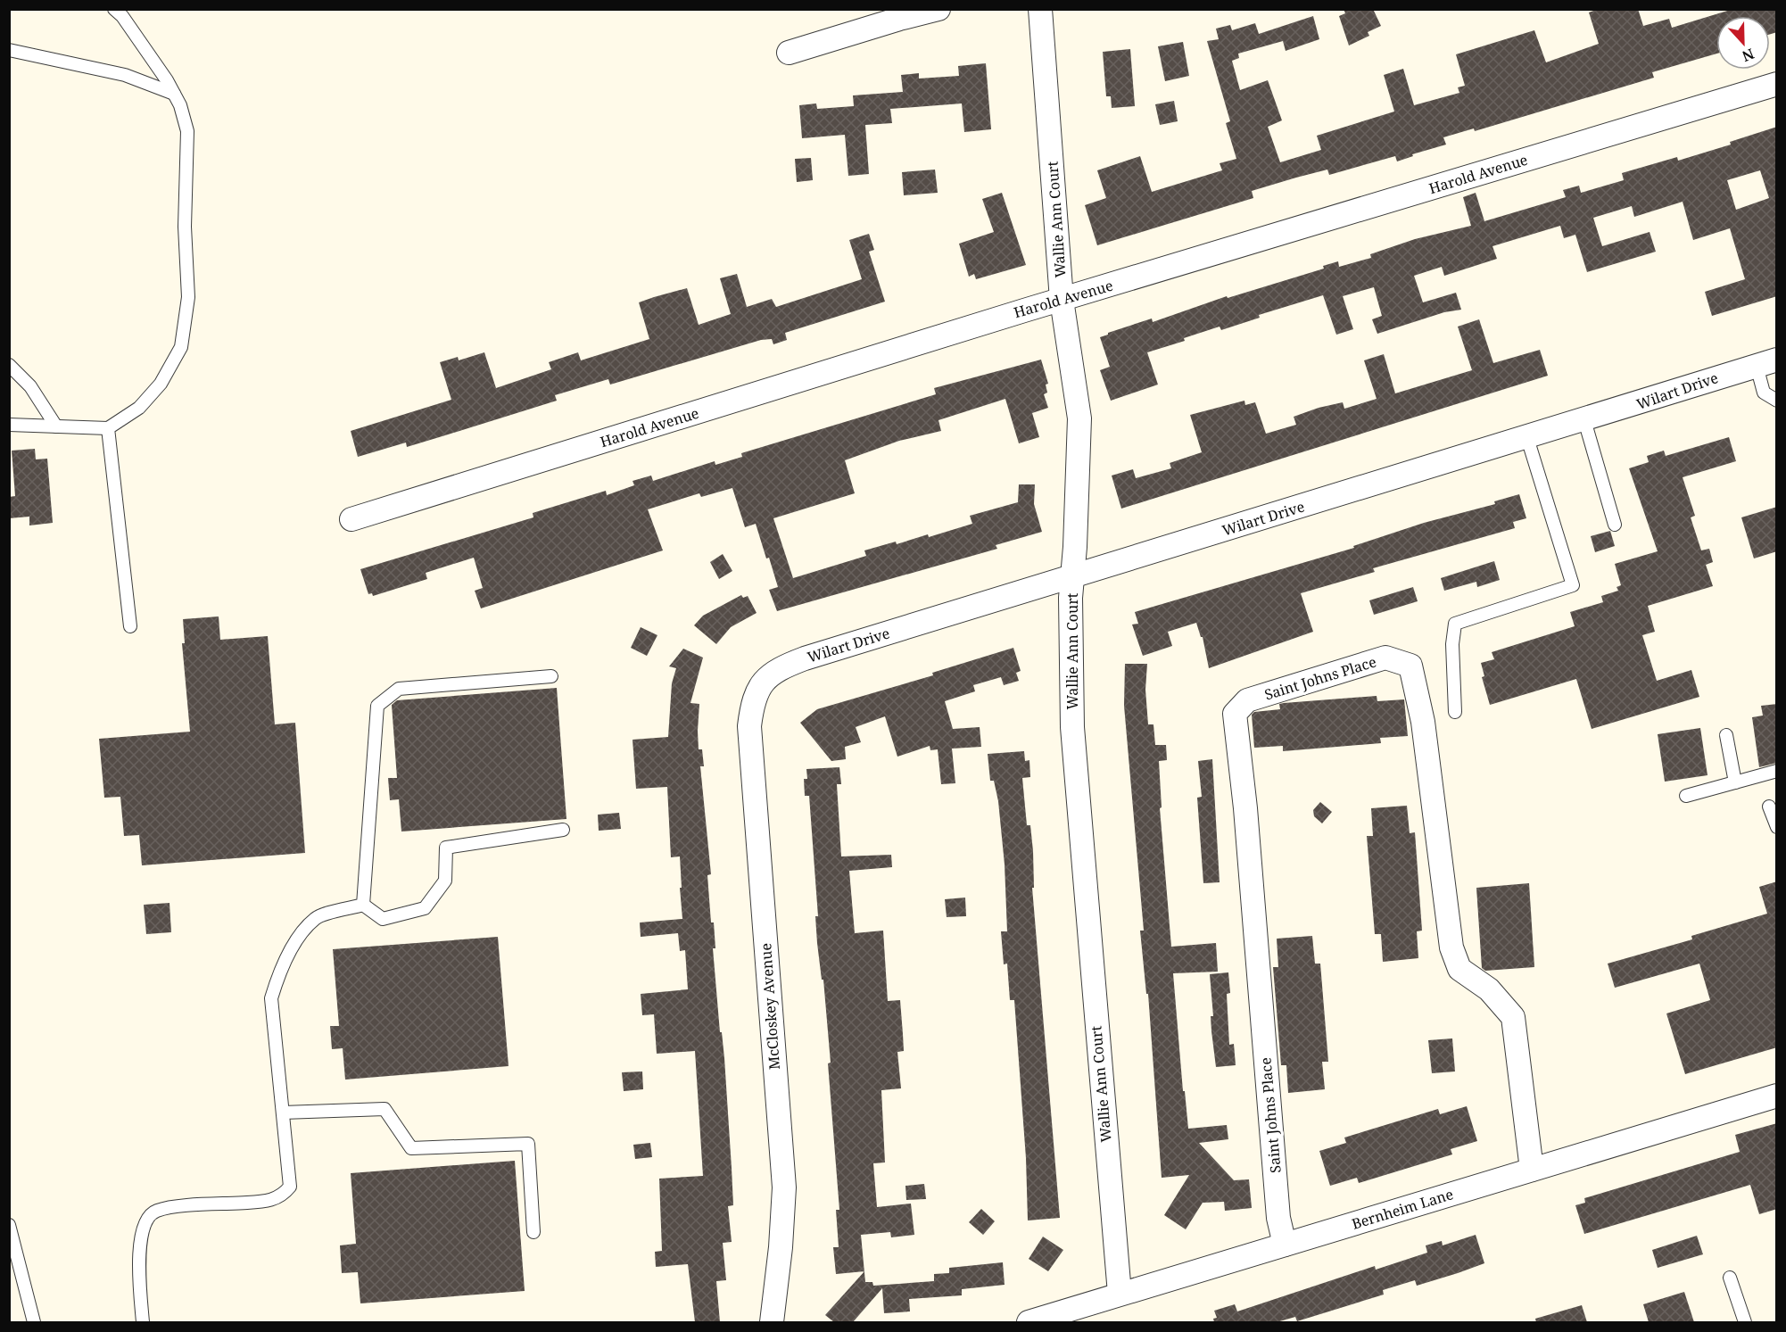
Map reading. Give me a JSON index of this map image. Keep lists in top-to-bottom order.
{
  "streets": {
    "street": [
      "Harold Avenue",
      "Wallie Ann Court",
      "Wilart Drive",
      "Saint Johns Place",
      "McCloskey Avenue",
      "Bernheim Lane"
    ]
  },
  "crossings": [
    ["Harold Avenue", "Wallie Ann Court"],
    ["Wallie Ann Court", "Wilart Drive"],
    ["Wallie Ann Court", "Bernheim Lane"],
    ["Wilart Drive", "McCloskey Avenue"],
    ["Saint Johns Place", "Bernheim Lane"]
  ],
  "north": "bottom"
}
